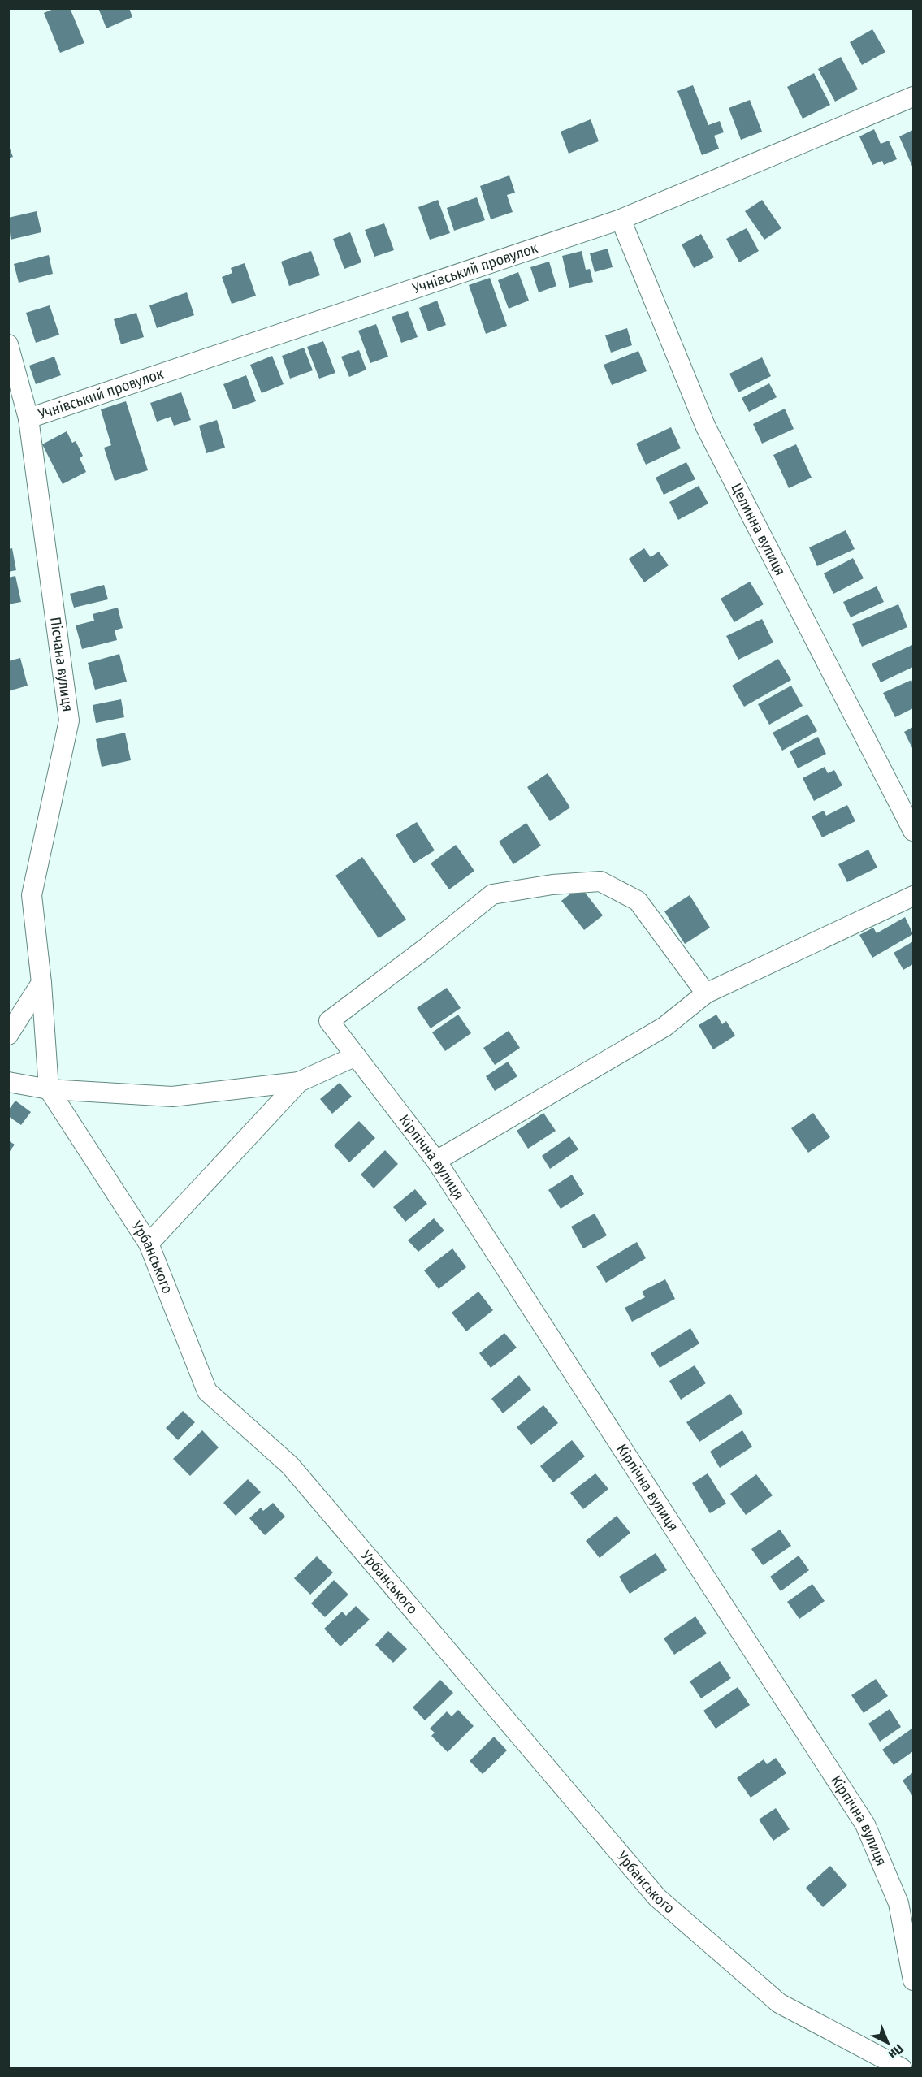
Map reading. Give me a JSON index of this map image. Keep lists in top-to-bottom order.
{
  "streets": {
    "street": [
      "Учнівський провулок",
      "Целинна вулиця",
      "Пiсчана вулиця",
      "Кiрпiчна вулиця",
      "Урбанського"
    ]
  },
  "crossings": [
    ["Учнівський провулок", "Целинна вулиця"],
    ["Учнівський провулок", "Пiсчана вулиця"],
    ["Пiсчана вулиця", "Урбанського"]
  ],
  "north": "bottom right"
}
